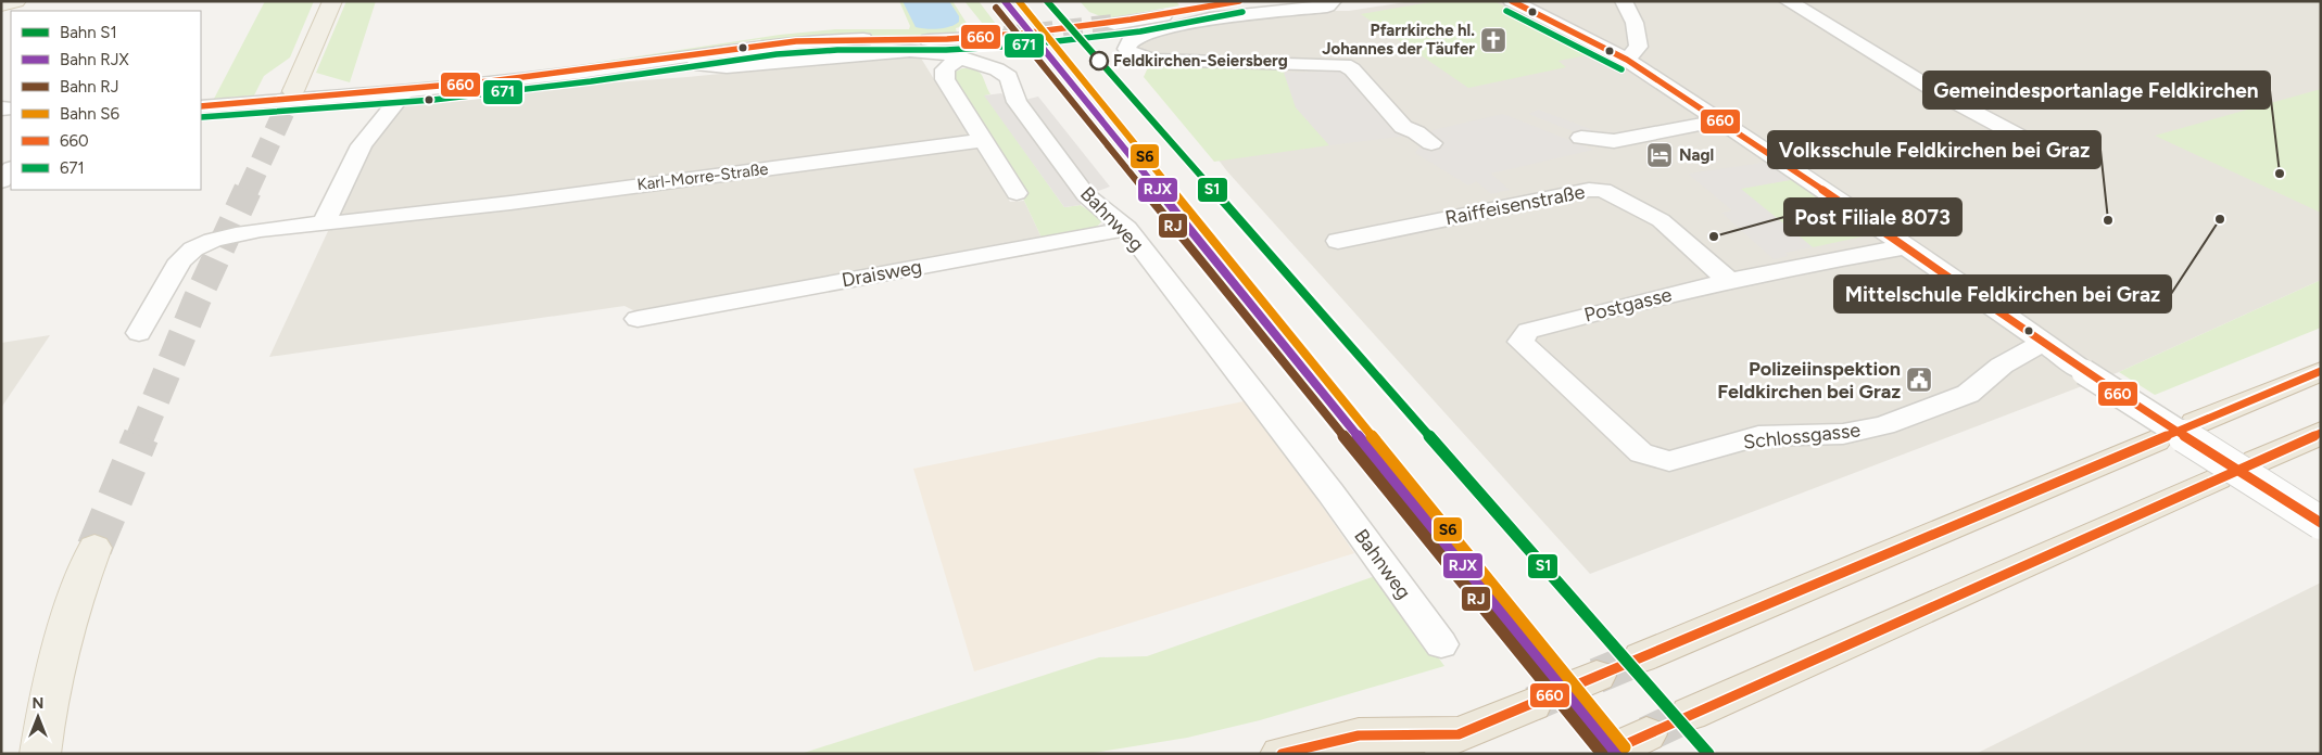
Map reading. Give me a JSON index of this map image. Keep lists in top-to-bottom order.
{
  "streets": {
    "street": [
      "Karl-Morre-Straße",
      "Raiffeisenstraße",
      "Bahnweg",
      "Draisweg",
      "Postgasse",
      "Schlossgasse"
    ]
  },
  "crossings": [
    ["Raiffeisenstraße", "Postgasse"],
    ["Bahnweg", "Draisweg"],
    ["Postgasse", "Schlossgasse"]
  ],
  "places": {
    "church": ["Pfarrkirche hl. Johannes der Täufer"],
    "other": [
      "Feldkirchen-Seiersberg",
      "Gemeindesportanlage Feldkirchen",
      "Mittelschule Feldkirchen bei Graz",
      "Volksschule Feldkirchen bei Graz",
      "Post Filiale 8073"
    ],
    "hotel": ["Nagl"],
    "public building": ["Polizeiinspektion Feldkirchen bei Graz"]
  },
  "lines": [
    "rail line S1",
    "rail line RJX",
    "rail line S6",
    "transit line 660",
    "rail line RJ",
    "transit line 671"
  ],
  "legend": [
    "Bahn S1",
    "Bahn RJX",
    "Bahn RJ",
    "Bahn S6",
    "660",
    "671"
  ],
  "north": "top"
}
